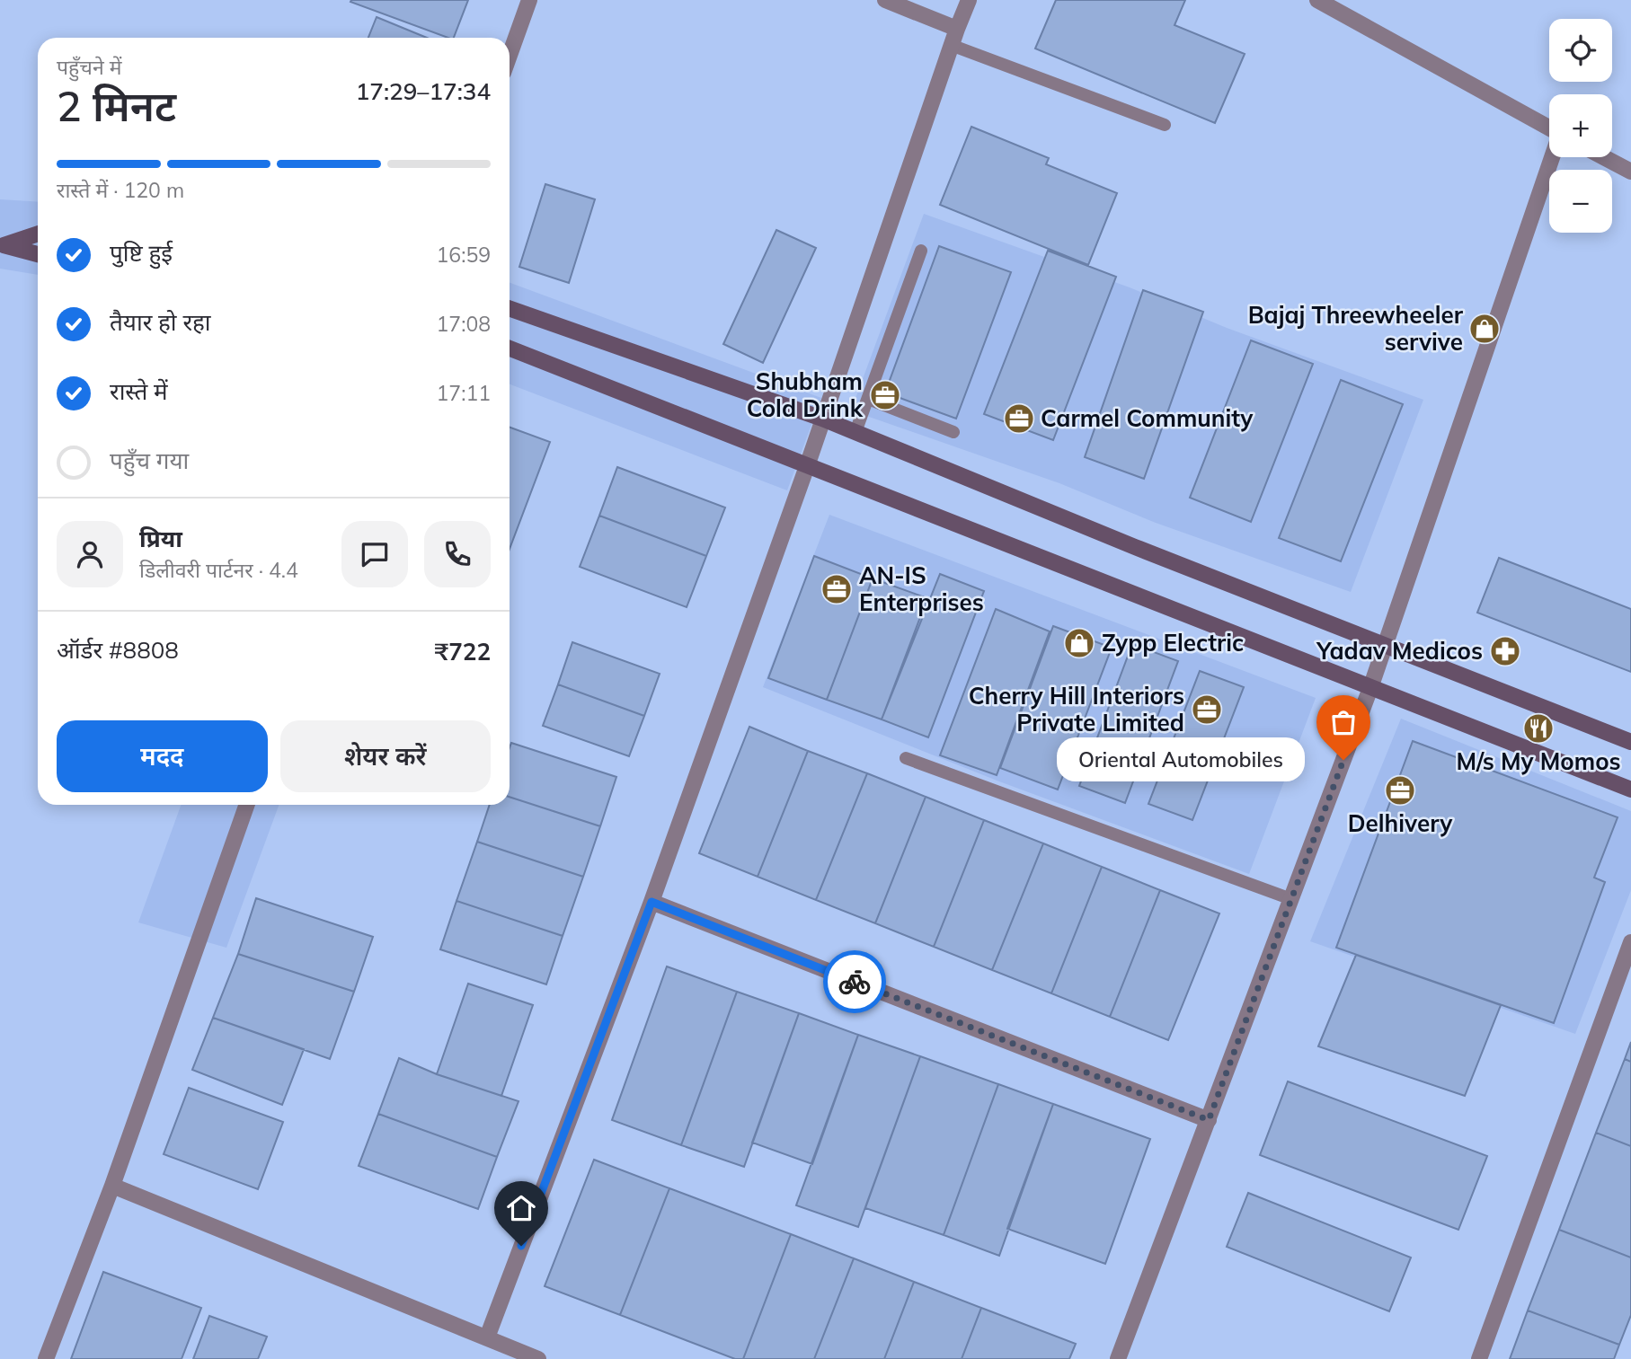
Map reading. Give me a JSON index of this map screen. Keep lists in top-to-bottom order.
{
  "places": {
    "shop": ["Bajaj Threewheeler servive", "Zypp Electric"],
    "office": [
      "Shubham Cold Drink",
      "Carmel Community",
      "AN-IS Enterprises",
      "Cherry Hill Interiors Private Limited",
      "Delhivery"
    ],
    "pharmacy": ["Yadav Medicos"],
    "restaurant": ["M/s My Momos"],
    "other": ["Oriental Automobiles"]
  },
  "page": {
    "map_buttons": ["+", "−"],
    "heading": ["2 मिनट", "पहुँचने में", "17:29–17:34"],
    "panel": [
      "प्रिया",
      "डिलीवरी पार्टनर · 4.4",
      "ऑर्डर #8808",
      "₹722"
    ],
    "bar": "रास्ते में · 120 m",
    "list": [
      ["पुष्टि हुई", "16:59"],
      ["तैयार हो रहा", "17:08"],
      ["रास्ते में", "17:11"],
      "पहुँच गया"
    ],
    "buttons": ["मदद", "शेयर करें"],
    "bubble": "Oriental Automobiles"
  }
}
